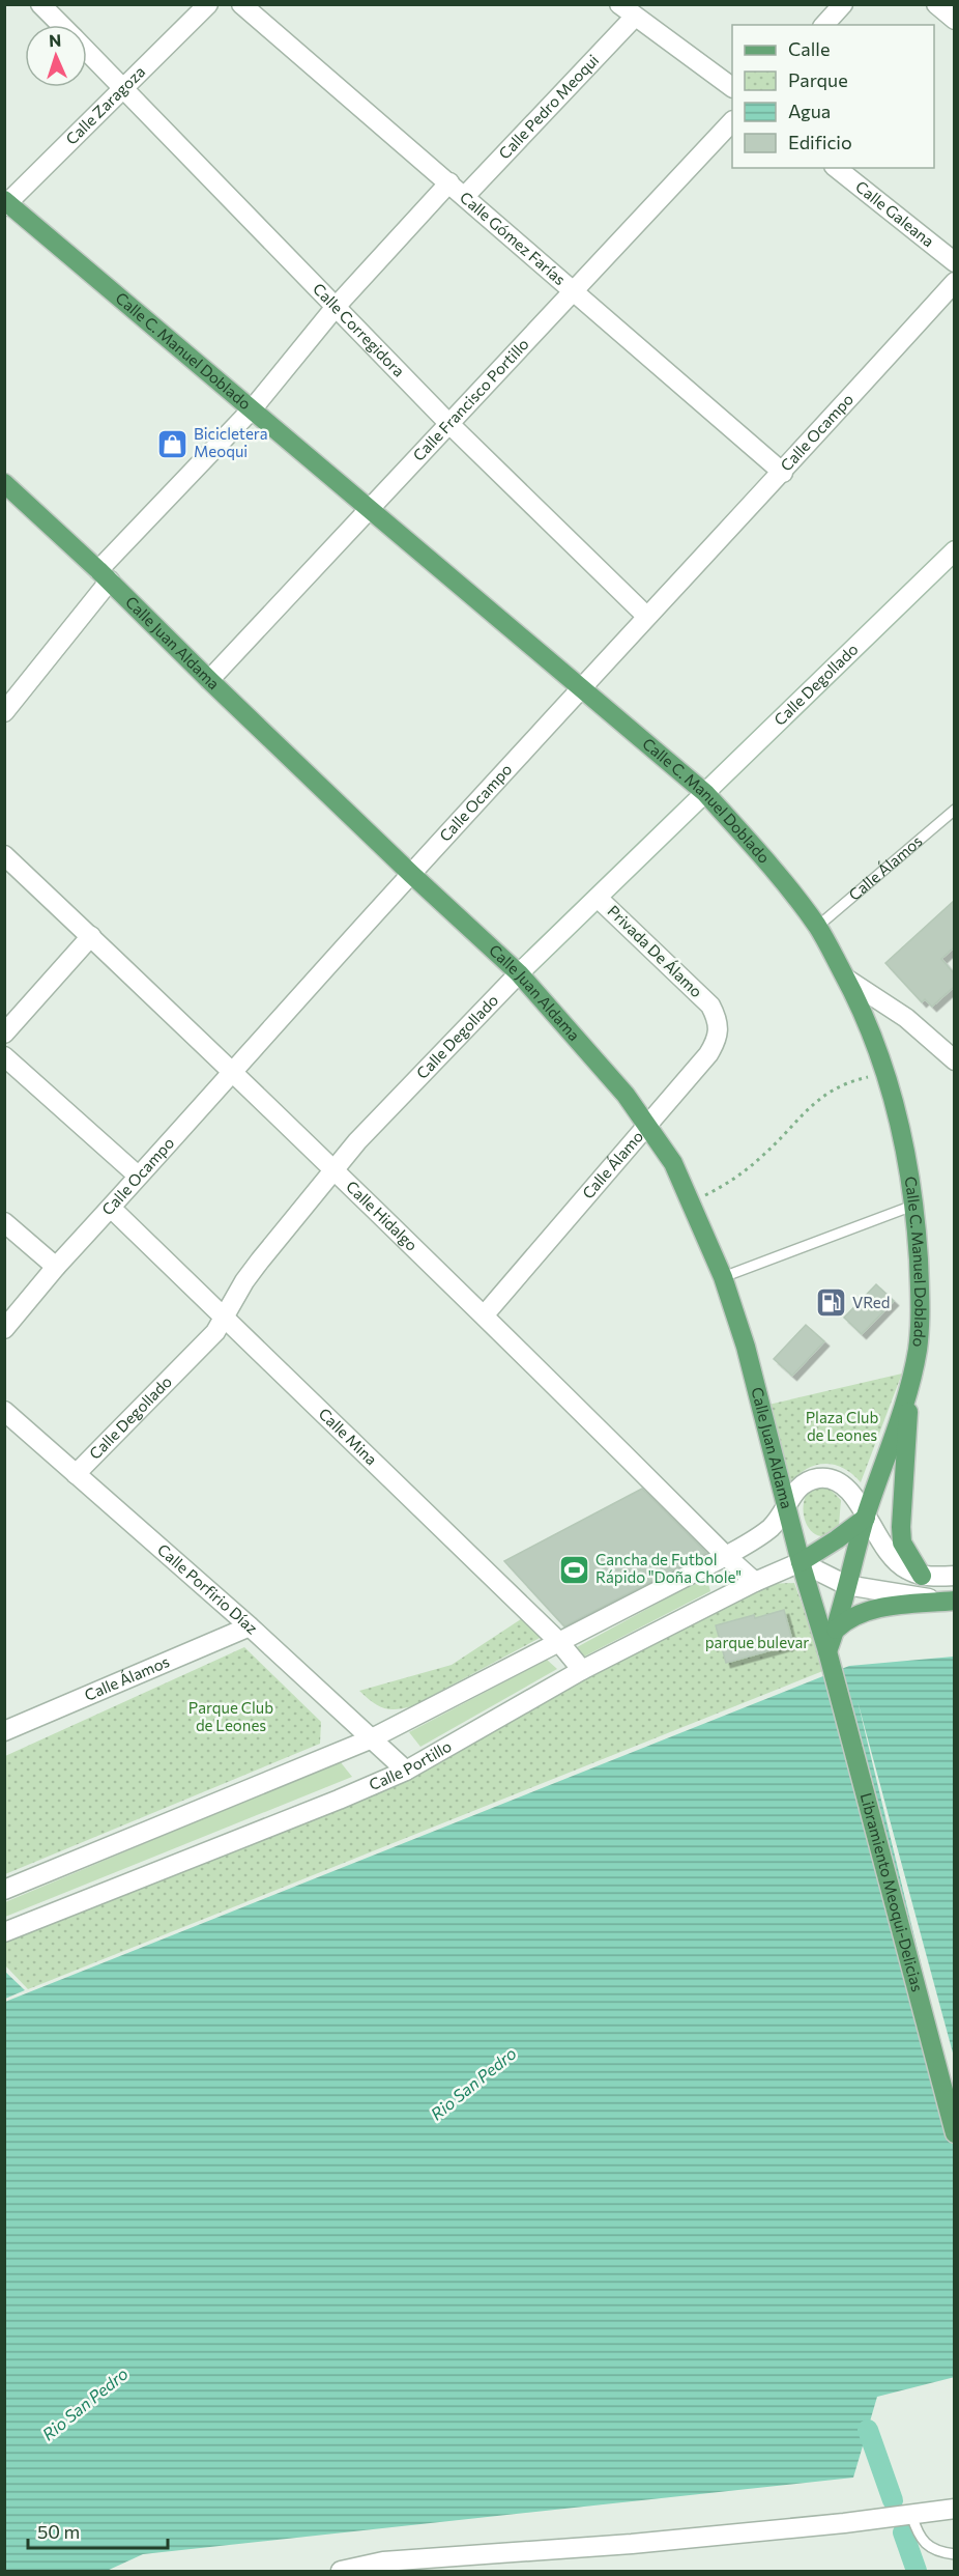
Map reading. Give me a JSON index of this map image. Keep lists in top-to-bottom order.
{
  "streets": {
    "main road": ["Calle C. Manuel Doblado", "Calle Juan Aldama", "Libramiento Meoqui-Delicias"],
    "street": [
      "Calle Zaragoza",
      "Calle Pedro Meoqui",
      "Calle Galeana",
      "Calle Gómez Farías",
      "Calle Corregidora",
      "Calle Francisco Portillo",
      "Calle Ocampo",
      "Calle Degollado",
      "Calle Álamos",
      "Privada De Álamo",
      "Calle Álamo",
      "Calle Hidalgo",
      "Calle Mina",
      "Calle Porfirio Díaz",
      "Calle Portillo"
    ]
  },
  "crossings": [
    ["Calle Zaragoza", "Calle Corregidora"],
    ["Calle Zaragoza", "Calle C. Manuel Doblado"],
    ["Calle Pedro Meoqui", "Calle Gómez Farías"],
    ["Calle Gómez Farías", "Calle Francisco Portillo"],
    ["Calle Gómez Farías", "Calle Ocampo"],
    ["Calle Corregidora", "Calle Francisco Portillo"],
    ["Calle Corregidora", "Calle Ocampo"],
    ["Calle C. Manuel Doblado", "Calle Francisco Portillo"],
    ["Calle C. Manuel Doblado", "Calle Ocampo"],
    ["Calle C. Manuel Doblado", "Calle Juan Aldama"],
    ["Calle C. Manuel Doblado", "Calle Degollado"],
    ["Calle C. Manuel Doblado", "Calle Álamos"],
    ["Calle C. Manuel Doblado", "Libramiento Meoqui-Delicias"],
    ["Calle Francisco Portillo", "Calle Juan Aldama"],
    ["Calle Ocampo", "Calle Juan Aldama"],
    ["Calle Ocampo", "Calle Hidalgo"],
    ["Calle Ocampo", "Calle Mina"],
    ["Calle Juan Aldama", "Calle Degollado"],
    ["Calle Juan Aldama", "Calle Álamo"],
    ["Calle Juan Aldama", "Calle Portillo"],
    ["Calle Juan Aldama", "Libramiento Meoqui-Delicias"],
    ["Calle Degollado", "Privada De Álamo"],
    ["Calle Degollado", "Calle Hidalgo"],
    ["Calle Degollado", "Calle Mina"],
    ["Calle Degollado", "Calle Porfirio Díaz"],
    ["Calle Álamos", "Calle Porfirio Díaz"],
    ["Privada De Álamo", "Calle Álamo"],
    ["Calle Álamo", "Calle Hidalgo"],
    ["Calle Hidalgo", "Calle Portillo"],
    ["Calle Mina", "Calle Portillo"],
    ["Calle Porfirio Díaz", "Calle Portillo"]
  ],
  "water": ["Rio San Pedro"],
  "parks": ["Plaza Club de Leones", "parque bulevar", "Parque Club de Leones"],
  "places": {
    "shop": ["Bicicletera Meoqui"],
    "fuel station": ["VRed"],
    "sports": ["Cancha de Futbol Rápido \"Doña Chole\""]
  },
  "legend": [
    "Calle",
    "Parque",
    "Agua",
    "Edificio"
  ],
  "scale_bar": "50 m",
  "north": "top"
}
